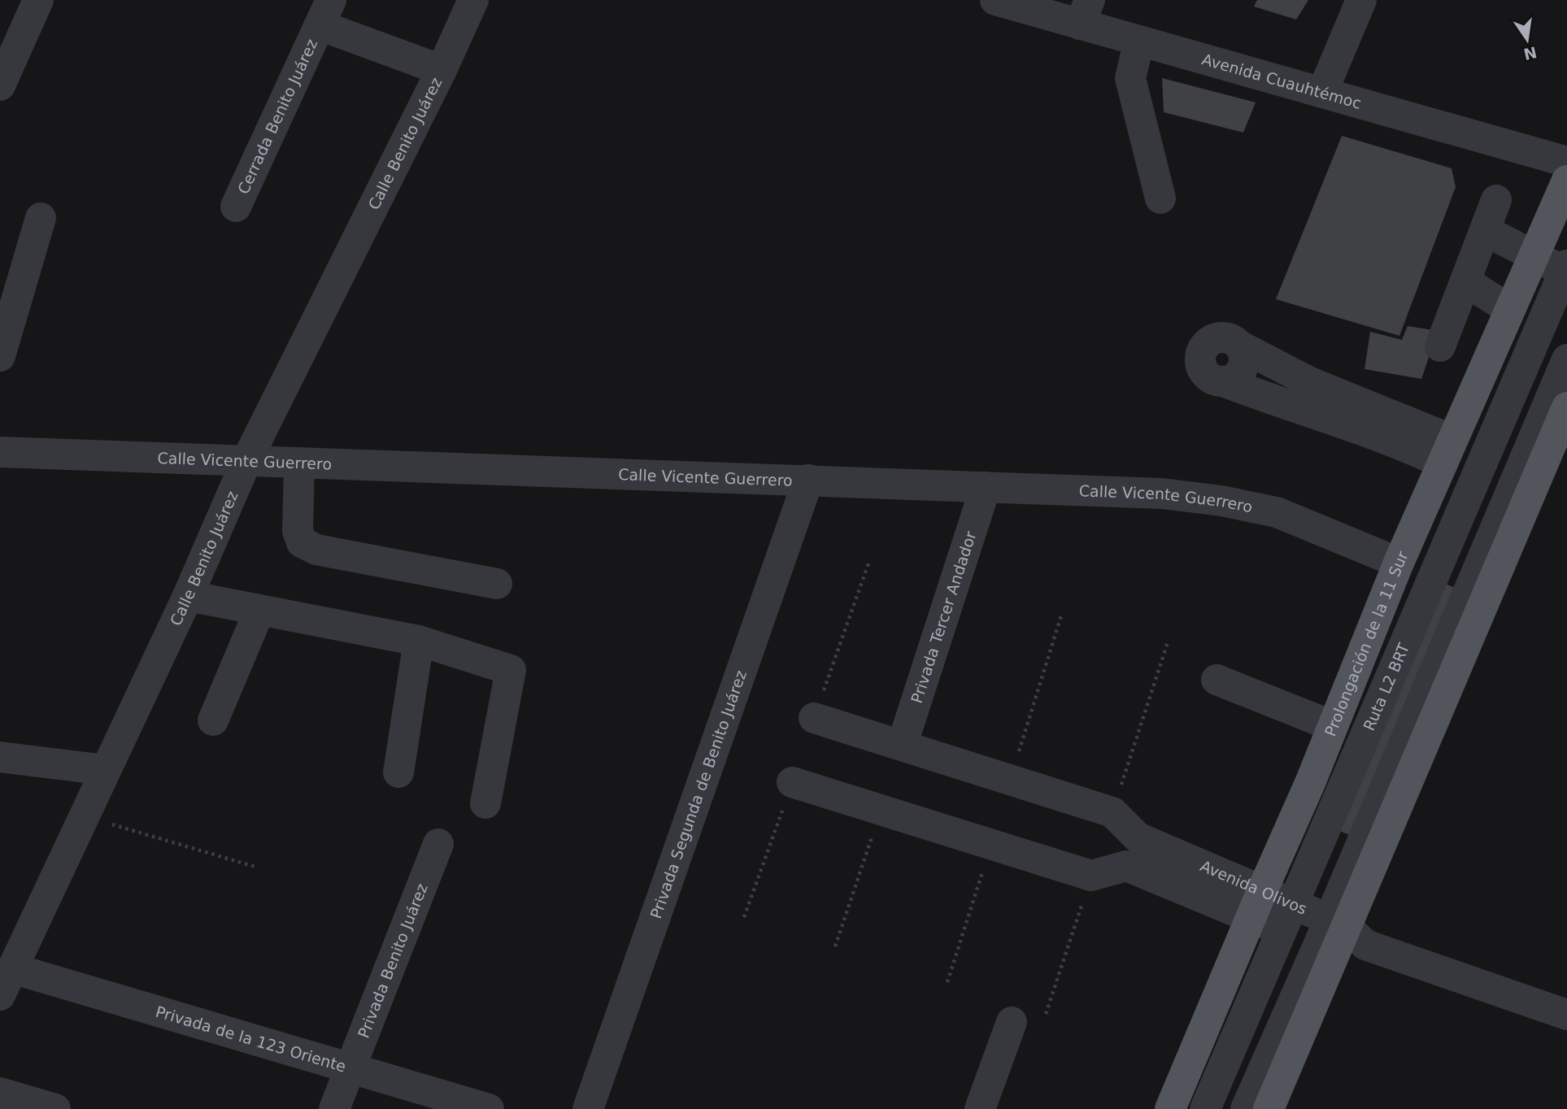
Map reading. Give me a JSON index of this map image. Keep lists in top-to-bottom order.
{
  "streets": {
    "main road": ["Prolongación de la 11 Sur"],
    "street": [
      "Avenida Cuauhtémoc",
      "Cerrada Benito Juárez",
      "Calle Benito Juárez",
      "Calle Vicente Guerrero",
      "Privada Tercer Andador",
      "Ruta L2 BRT",
      "Privada Segunda de Benito Juárez",
      "Avenida Olivos",
      "Privada Benito Juárez",
      "Privada de la 123 Oriente"
    ]
  },
  "crossings": [
    ["Cerrada Benito Juárez", "Calle Benito Juárez"],
    ["Calle Benito Juárez", "Calle Vicente Guerrero"],
    ["Calle Benito Juárez", "Privada de la 123 Oriente"],
    ["Calle Vicente Guerrero", "Privada Tercer Andador"],
    ["Calle Vicente Guerrero", "Prolongación de la 11 Sur"],
    ["Calle Vicente Guerrero", "Privada Segunda de Benito Juárez"],
    ["Prolongación de la 11 Sur", "Avenida Olivos"],
    ["Ruta L2 BRT", "Avenida Olivos"],
    ["Privada Benito Juárez", "Privada de la 123 Oriente"]
  ],
  "north": "bottom"
}
